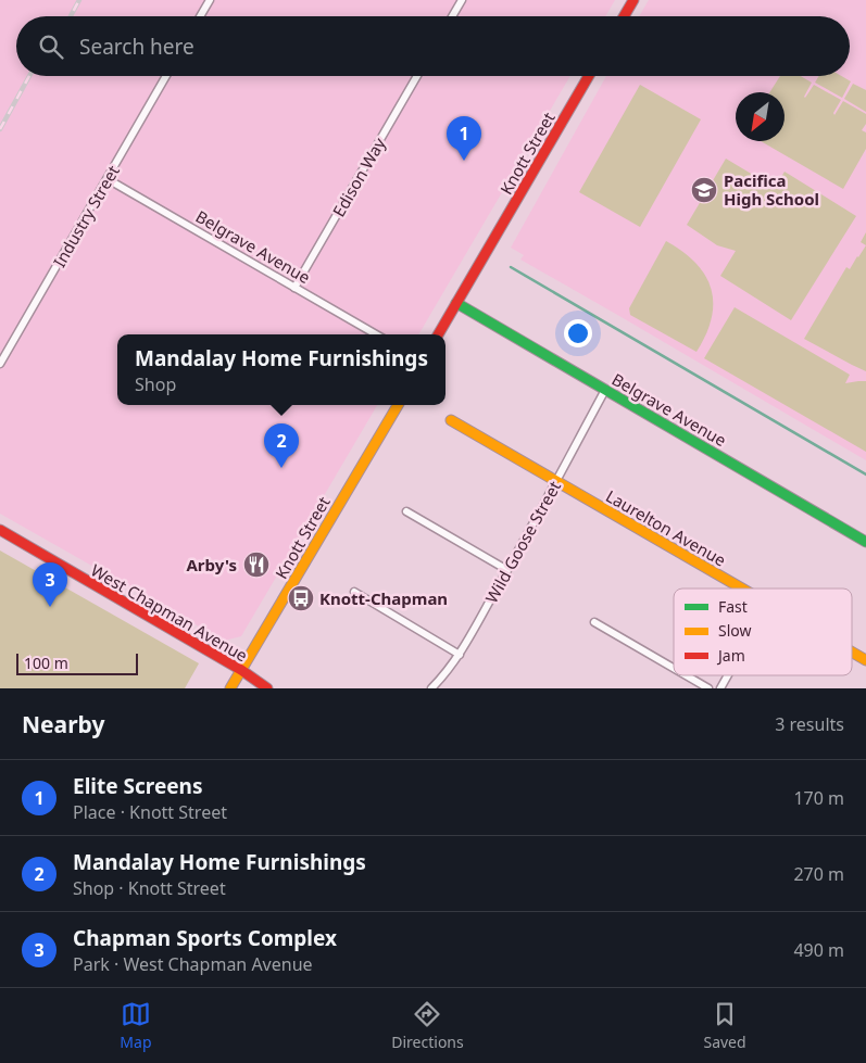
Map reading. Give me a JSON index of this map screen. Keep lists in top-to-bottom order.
{
  "streets": {
    "main road": [
      "Knott Street",
      "Belgrave Avenue",
      "Laurelton Avenue",
      "West Chapman Avenue"
    ],
    "street": ["Edison Way", "Industry Street", "Wild Goose Street"]
  },
  "crossings": [
    ["Knott Street", "Belgrave Avenue"],
    ["Knott Street", "West Chapman Avenue"],
    ["Edison Way", "Belgrave Avenue"],
    ["Industry Street", "Belgrave Avenue"],
    ["Belgrave Avenue", "Wild Goose Street"],
    ["Laurelton Avenue", "Wild Goose Street"]
  ],
  "places": {
    "school or university": ["Pacifica High School"],
    "restaurant": ["Arby's"],
    "bus stop": ["Knott-Chapman"]
  },
  "legend": ["Fast", "Slow", "Jam"],
  "scale_bar": "100 m",
  "north": "bottom left",
  "page": {
    "search": "Search here",
    "pins": ["1", "2", "3"],
    "popup": ["Mandalay Home Furnishings", "Shop"],
    "scale": "100 m",
    "heading": ["Nearby", "3 results"],
    "list": [
      {
        "mark": "1",
        "name": "Elite Screens",
        "note": "Place · Knott Street",
        "value": "170 m"
      },
      {
        "mark": "2",
        "name": "Mandalay Home Furnishings",
        "note": "Shop · Knott Street",
        "value": "270 m"
      },
      {
        "mark": "3",
        "name": "Chapman Sports Complex",
        "note": "Park · West Chapman Avenue",
        "value": "490 m"
      }
    ],
    "nav": ["Map", "Directions", "Saved"]
  }
}
